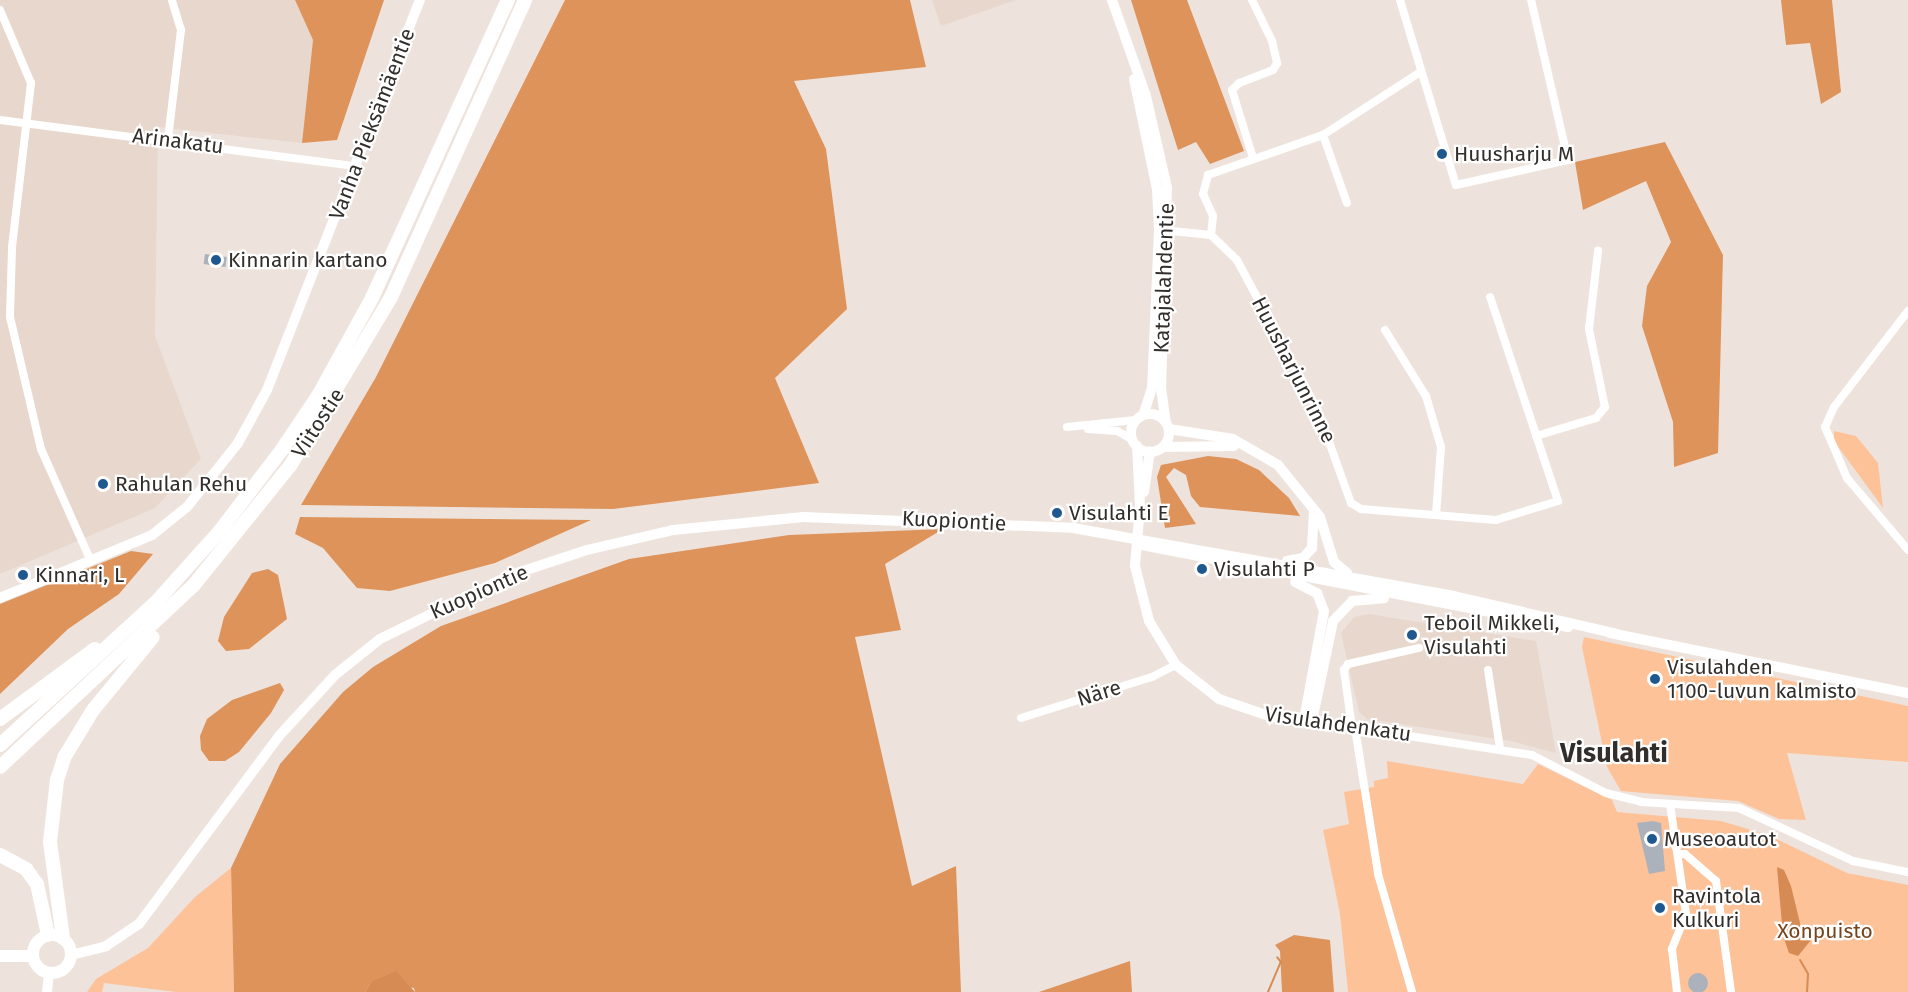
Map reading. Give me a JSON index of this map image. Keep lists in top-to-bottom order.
{
  "streets": {
    "highway": ["Viitostie"],
    "street": [
      "Vanha Pieksämäentie",
      "Arinakatu",
      "Katajalahdentie",
      "Huusharjunrinne",
      "Kuopiontie",
      "Näre",
      "Visulahdenkatu"
    ]
  },
  "crossings": [
    ["Vanha Pieksämäentie", "Arinakatu"],
    ["Katajalahdentie", "Visulahdenkatu"],
    ["Näre", "Visulahdenkatu"]
  ],
  "districts": ["Visulahti"],
  "parks": ["Xonpuisto"],
  "places": [
    "Huusharju M",
    "Kinnarin kartano",
    "Rahulan Rehu",
    "Visulahti E",
    "Visulahti P",
    "Kinnari, L",
    "Teboil Mikkeli, Visulahti",
    "Visulahden 1100-luvun kalmisto",
    "Museoautot",
    "Ravintola Kulkuri"
  ]
}
